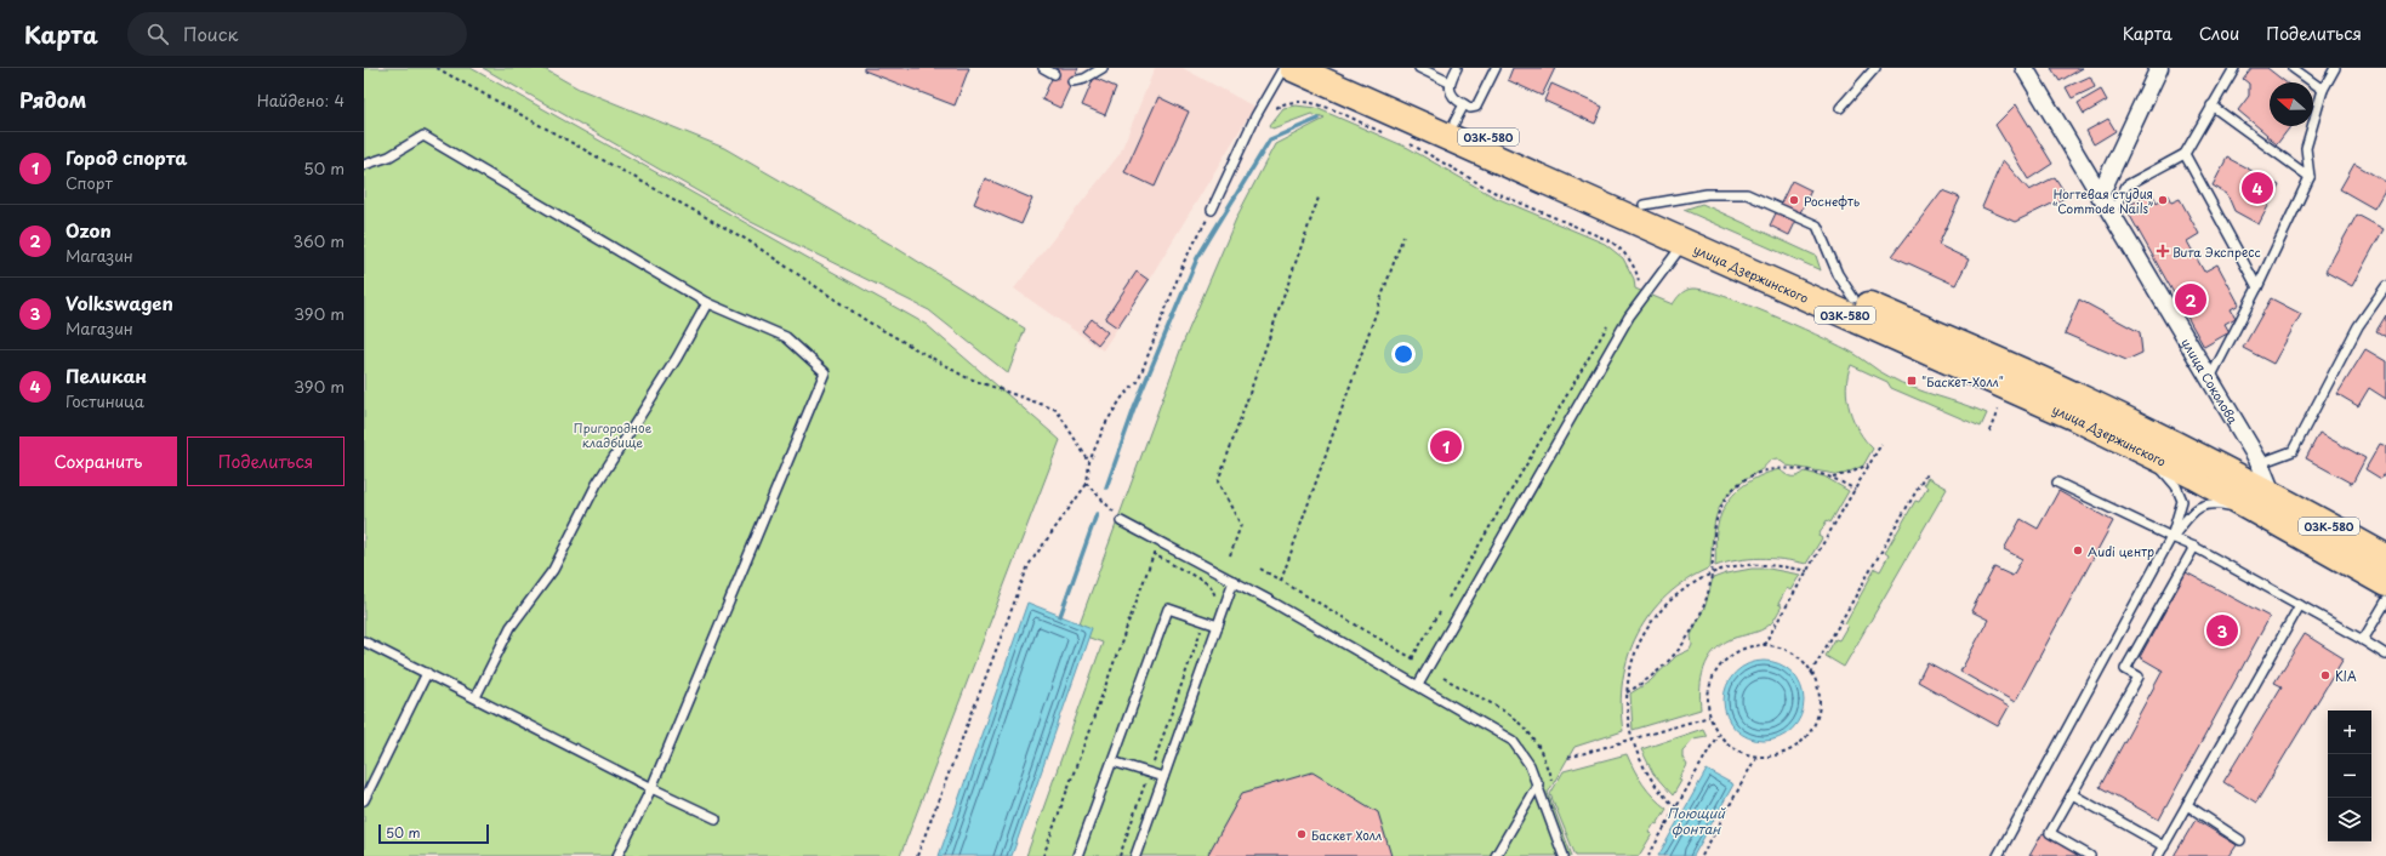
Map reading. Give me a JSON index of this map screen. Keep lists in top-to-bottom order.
{
  "streets": {
    "main road": ["03К-580", "улица Дзержинского"],
    "street": ["улица Соколова"]
  },
  "crossings": [
    ["улица Дзержинского", "улица Соколова"]
  ],
  "water": ["Поющий фонтан"],
  "parks": ["Пригородное кладбище"],
  "places": {
    "other": [
      "Роснефть",
      "Ногтевая студия “Commode Nails”",
      "Audi центр",
      "KIA",
      "Баскет Холл"
    ],
    "health": ["Вита Экспресс"],
    "transit": ["\"Баскет-Холл\""]
  },
  "scale_bar": "50 m",
  "north": "left",
  "page": {
    "header": "Карта",
    "search": "Поиск",
    "nav": ["Карта", "Слои", "Поделиться"],
    "heading": ["Рядом", "Найдено: 4"],
    "list": [
      {
        "mark": "1",
        "name": "Город спорта",
        "note": "Спорт",
        "value": "50 m"
      },
      {
        "mark": "2",
        "name": "Ozon",
        "note": "Магазин",
        "value": "360 m"
      },
      {
        "mark": "3",
        "name": "Volkswagen",
        "note": "Магазин",
        "value": "390 m"
      },
      {
        "mark": "4",
        "name": "Пеликан",
        "note": "Гостиница",
        "value": "390 m"
      }
    ],
    "pins": [
      "4",
      "2",
      "1",
      "3"
    ],
    "buttons": ["Сохранить", "Поделиться"],
    "map_buttons": ["+", "−"],
    "scale": "50 m"
  }
}
